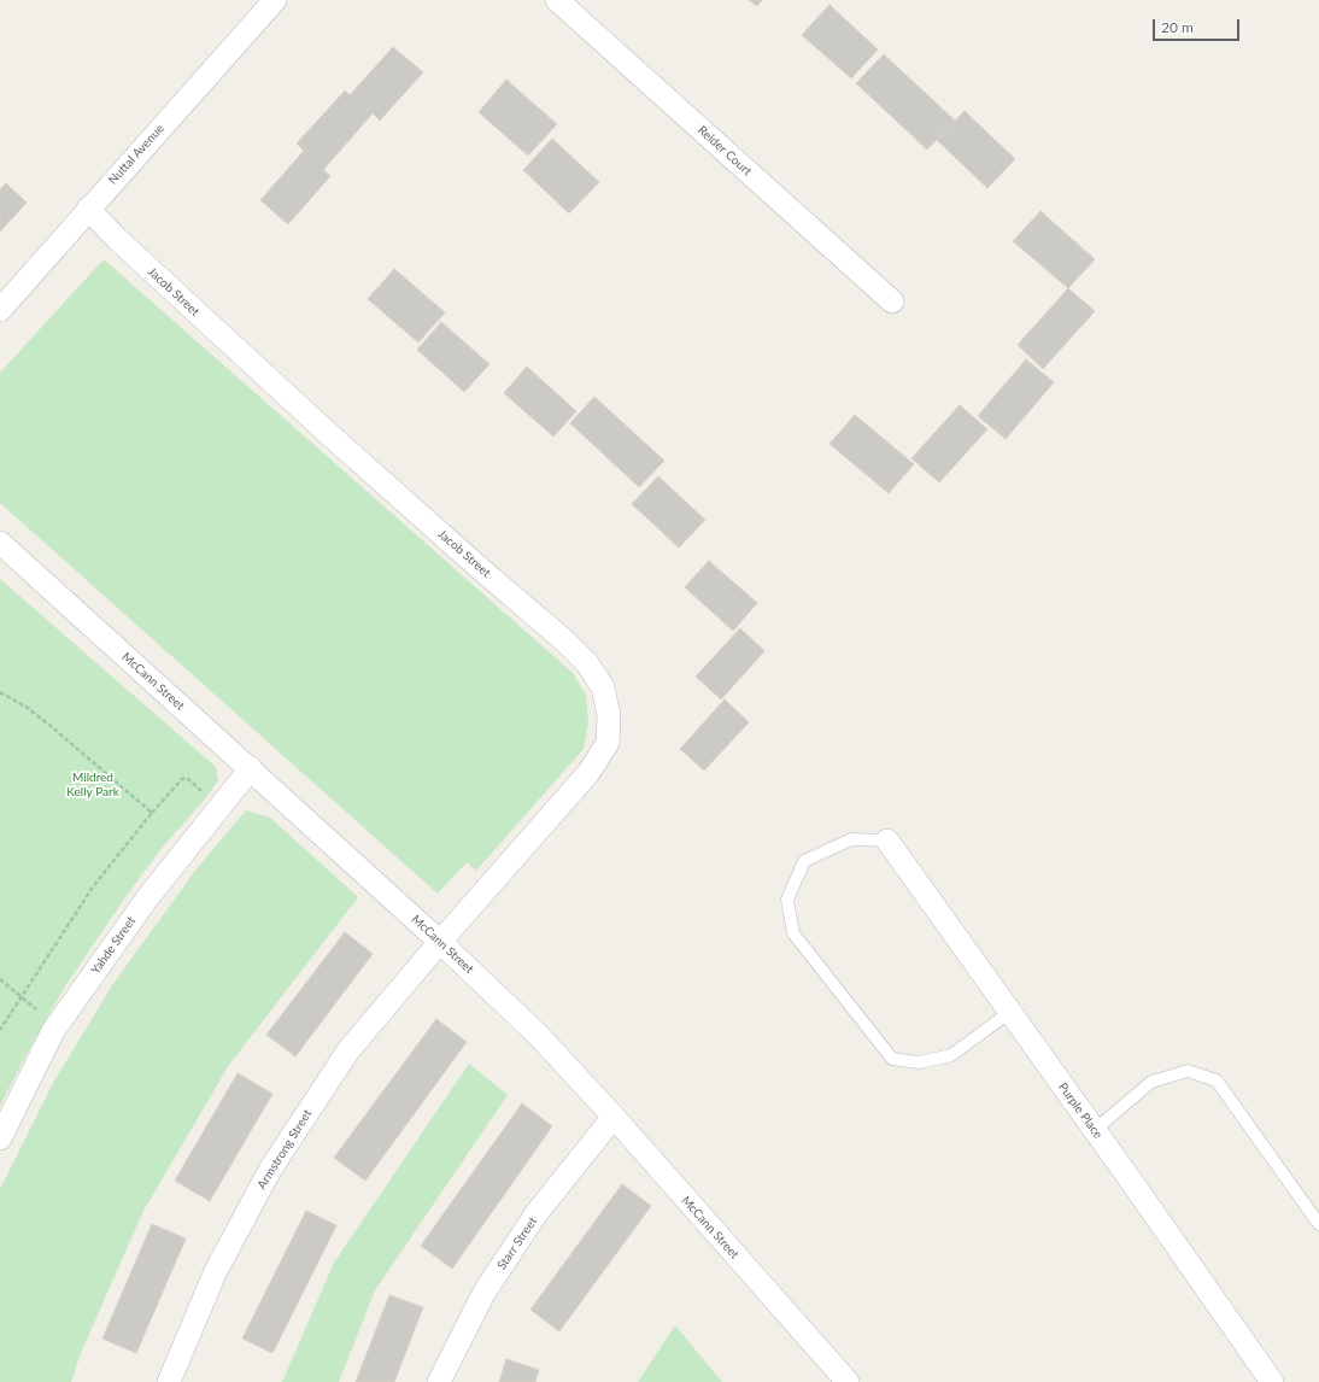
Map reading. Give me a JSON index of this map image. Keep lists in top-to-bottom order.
{
  "streets": {
    "street": [
      "Reider Court",
      "Nuttal Avenue",
      "Jacob Street",
      "McCann Street",
      "Yahde Street",
      "Purple Place",
      "Armstrong Street",
      "Starr Street"
    ]
  },
  "crossings": [
    ["Nuttal Avenue", "Jacob Street"],
    ["Jacob Street", "McCann Street"],
    ["Jacob Street", "Armstrong Street"],
    ["McCann Street", "Yahde Street"],
    ["McCann Street", "Armstrong Street"],
    ["McCann Street", "Starr Street"]
  ],
  "parks": ["Mildred Kelly Park"],
  "scale_bar": "20 m"
}
